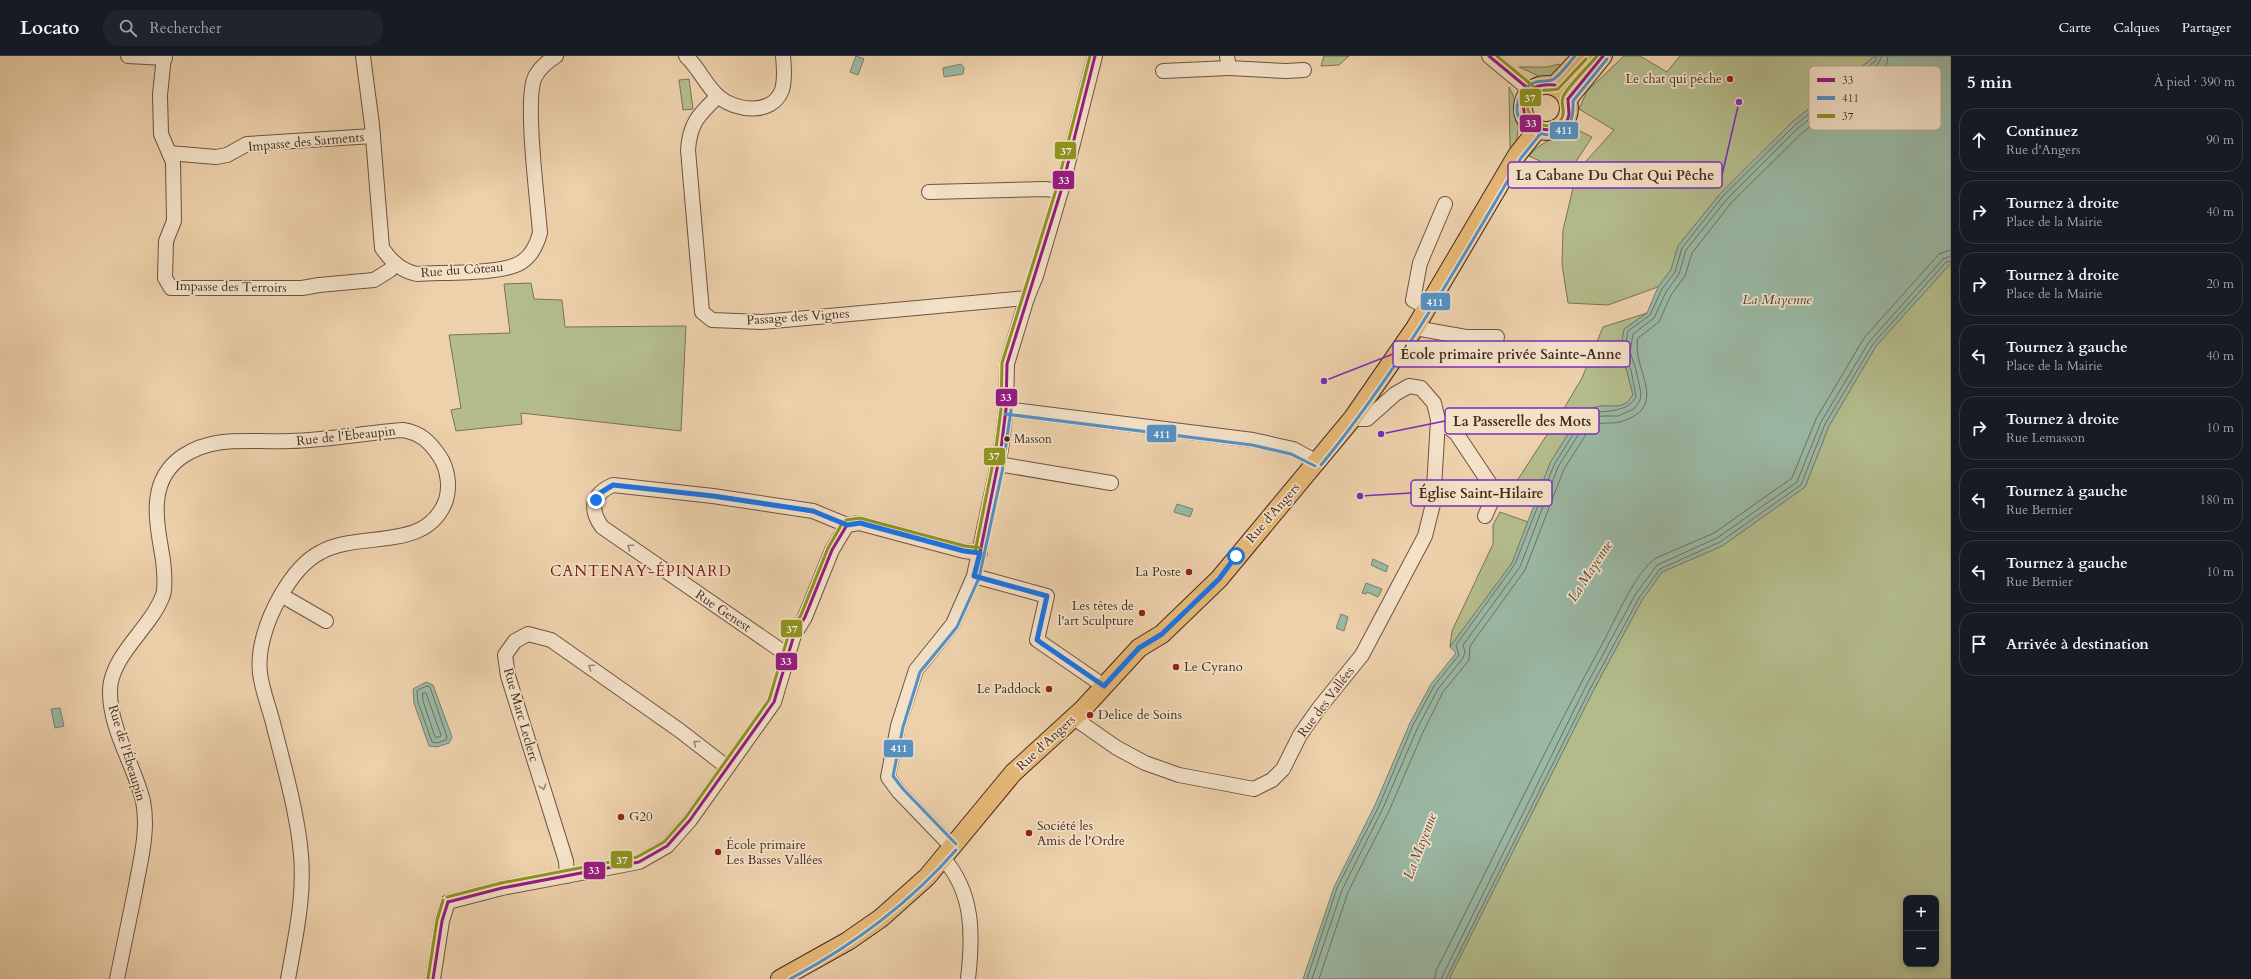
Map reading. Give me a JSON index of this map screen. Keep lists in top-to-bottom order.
{
  "streets": {
    "main road": ["Rue d'Angers"],
    "street": [
      "Impasse des Sarments",
      "Rue du Côteau",
      "Impasse des Terroirs",
      "Passage des Vignes",
      "Rue de l'Ébeaupin",
      "Rue Genest",
      "Rue des Vallées",
      "Rue Marc Leclerc"
    ]
  },
  "crossings": [
    ["Impasse des Sarments", "Rue du Côteau"],
    ["Impasse des Sarments", "Impasse des Terroirs"],
    ["Rue du Côteau", "Impasse des Terroirs"],
    ["Rue d'Angers", "Rue des Vallées"]
  ],
  "districts": ["CANTENAY-ÉPINARD"],
  "water": ["La Mayenne"],
  "places": [
    "Le chat qui pêche",
    "La Cabane Du Chat Qui Pêche",
    "École primaire privée Sainte-Anne",
    "La Passerelle des Mots",
    "Masson",
    "Église Saint-Hilaire",
    "La Poste",
    "Les têtes de l'art Sculpture",
    "Le Cyrano",
    "Le Paddock",
    "Delice de Soins",
    "G20",
    "Société les Amis de l'Ordre",
    "École primaire Les Basses Vallées"
  ],
  "lines": ["transit line 33", "transit line 411", "transit line 37"],
  "legend": ["33", "411", "37"],
  "page": {
    "header": "Locato",
    "search": "Rechercher",
    "nav": ["Carte", "Calques", "Partager"],
    "heading": ["5 min", "À pied · 390 m"],
    "list": [
      ["Continuez", "Rue d'Angers", "90 m"],
      ["Tournez à droite", "Place de la Mairie", "40 m"],
      ["Tournez à droite", "Place de la Mairie", "20 m"],
      ["Tournez à gauche", "Place de la Mairie", "40 m"],
      ["Tournez à droite", "Rue Lemasson", "10 m"],
      ["Tournez à gauche", "Rue Bernier", "180 m"],
      ["Tournez à gauche", "Rue Bernier", "10 m"],
      "Arrivée à destination"
    ],
    "map_buttons": ["+", "−"]
  }
}
